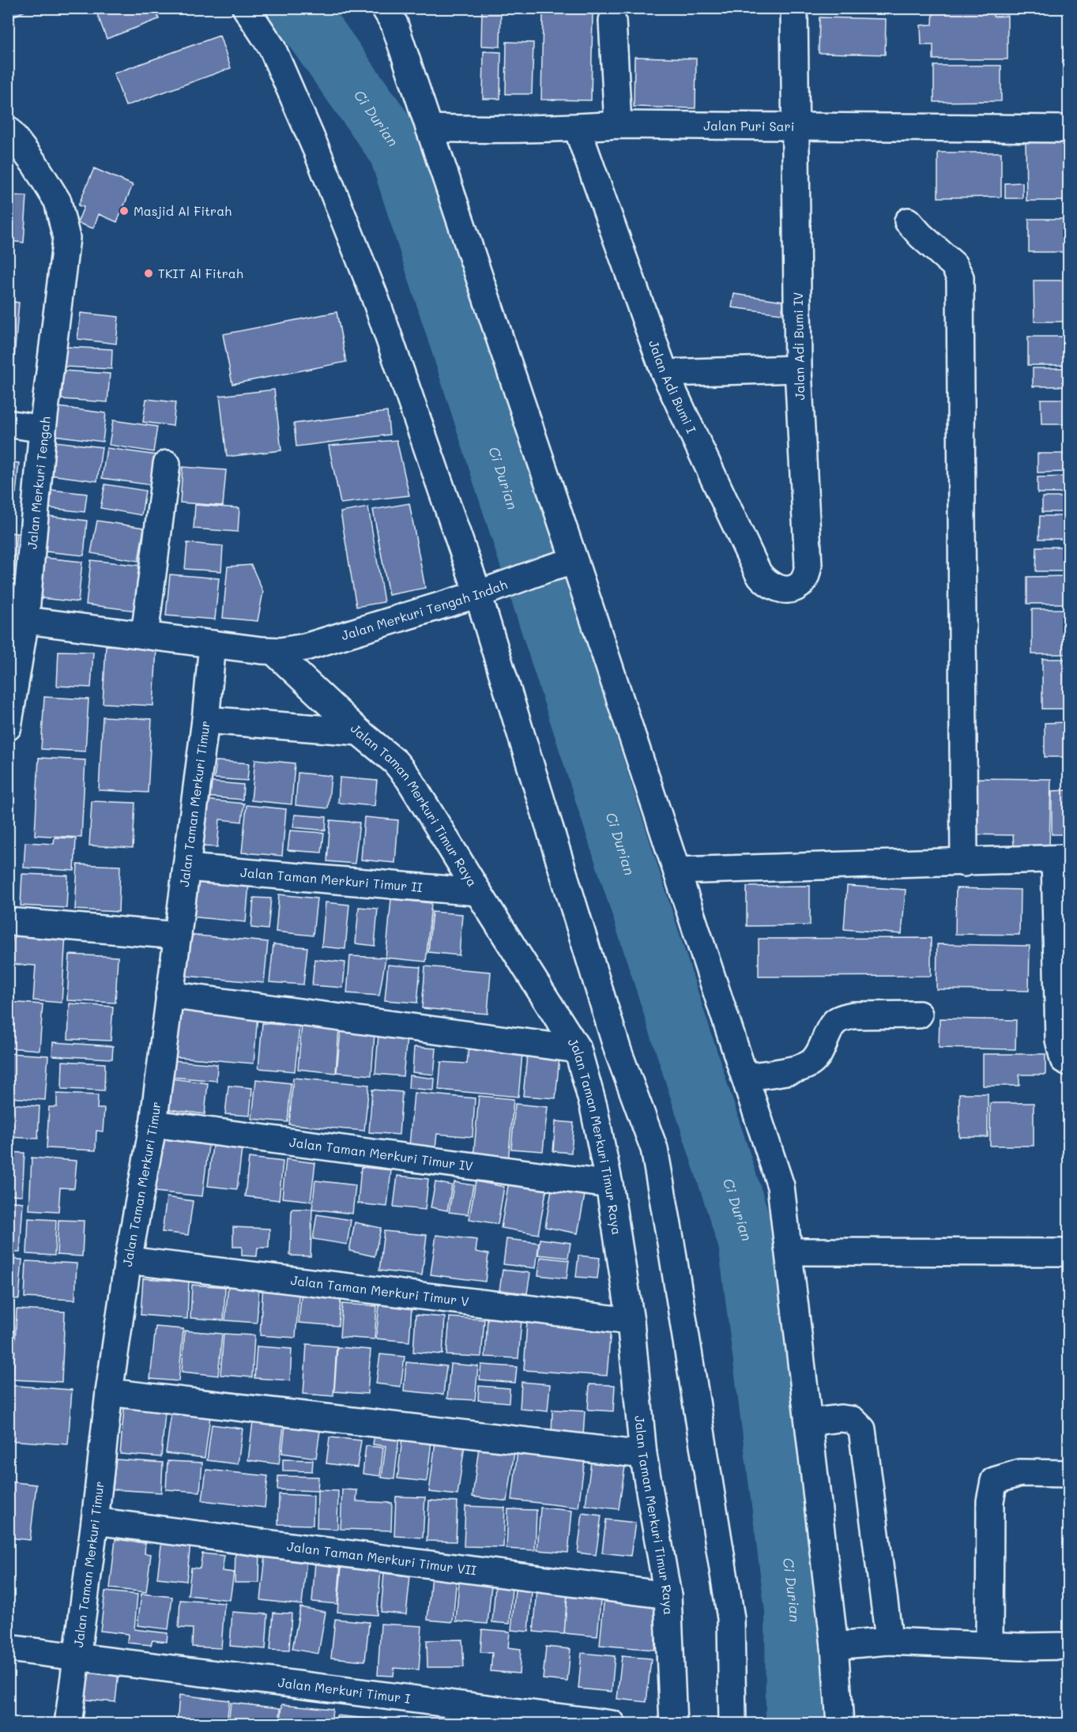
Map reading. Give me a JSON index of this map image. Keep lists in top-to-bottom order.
{
  "streets": {
    "street": [
      "Jalan Puri Sari",
      "Jalan Adi Bumi IV",
      "Jalan Adi Bumi I",
      "Jalan Merkuri Tengah",
      "Jalan Merkuri Tengah Indah",
      "Jalan Taman Merkuri Timur",
      "Jalan Taman Merkuri Timur Raya",
      "Jalan Taman Merkuri Timur II",
      "Jalan Taman Merkuri Timur IV",
      "Jalan Taman Merkuri Timur V",
      "Jalan Taman Merkuri Timur VII",
      "Jalan Merkuri Timur I"
    ]
  },
  "crossings": [
    ["Jalan Puri Sari", "Jalan Adi Bumi IV"],
    ["Jalan Puri Sari", "Jalan Adi Bumi I"],
    ["Jalan Adi Bumi IV", "Jalan Adi Bumi I"],
    ["Jalan Merkuri Tengah", "Jalan Merkuri Tengah Indah"],
    ["Jalan Merkuri Tengah Indah", "Jalan Taman Merkuri Timur"],
    ["Jalan Merkuri Tengah Indah", "Jalan Taman Merkuri Timur Raya"],
    ["Jalan Taman Merkuri Timur", "Jalan Taman Merkuri Timur II"],
    ["Jalan Taman Merkuri Timur", "Jalan Taman Merkuri Timur IV"],
    ["Jalan Taman Merkuri Timur", "Jalan Taman Merkuri Timur V"],
    ["Jalan Taman Merkuri Timur", "Jalan Taman Merkuri Timur VII"],
    ["Jalan Taman Merkuri Timur", "Jalan Merkuri Timur I"],
    ["Jalan Taman Merkuri Timur Raya", "Jalan Taman Merkuri Timur II"],
    ["Jalan Taman Merkuri Timur Raya", "Jalan Taman Merkuri Timur IV"],
    ["Jalan Taman Merkuri Timur Raya", "Jalan Taman Merkuri Timur V"],
    ["Jalan Taman Merkuri Timur Raya", "Jalan Taman Merkuri Timur VII"]
  ],
  "water": ["Ci Durian"],
  "places": ["Masjid Al Fitrah", "TKIT Al Fitrah"]
}
